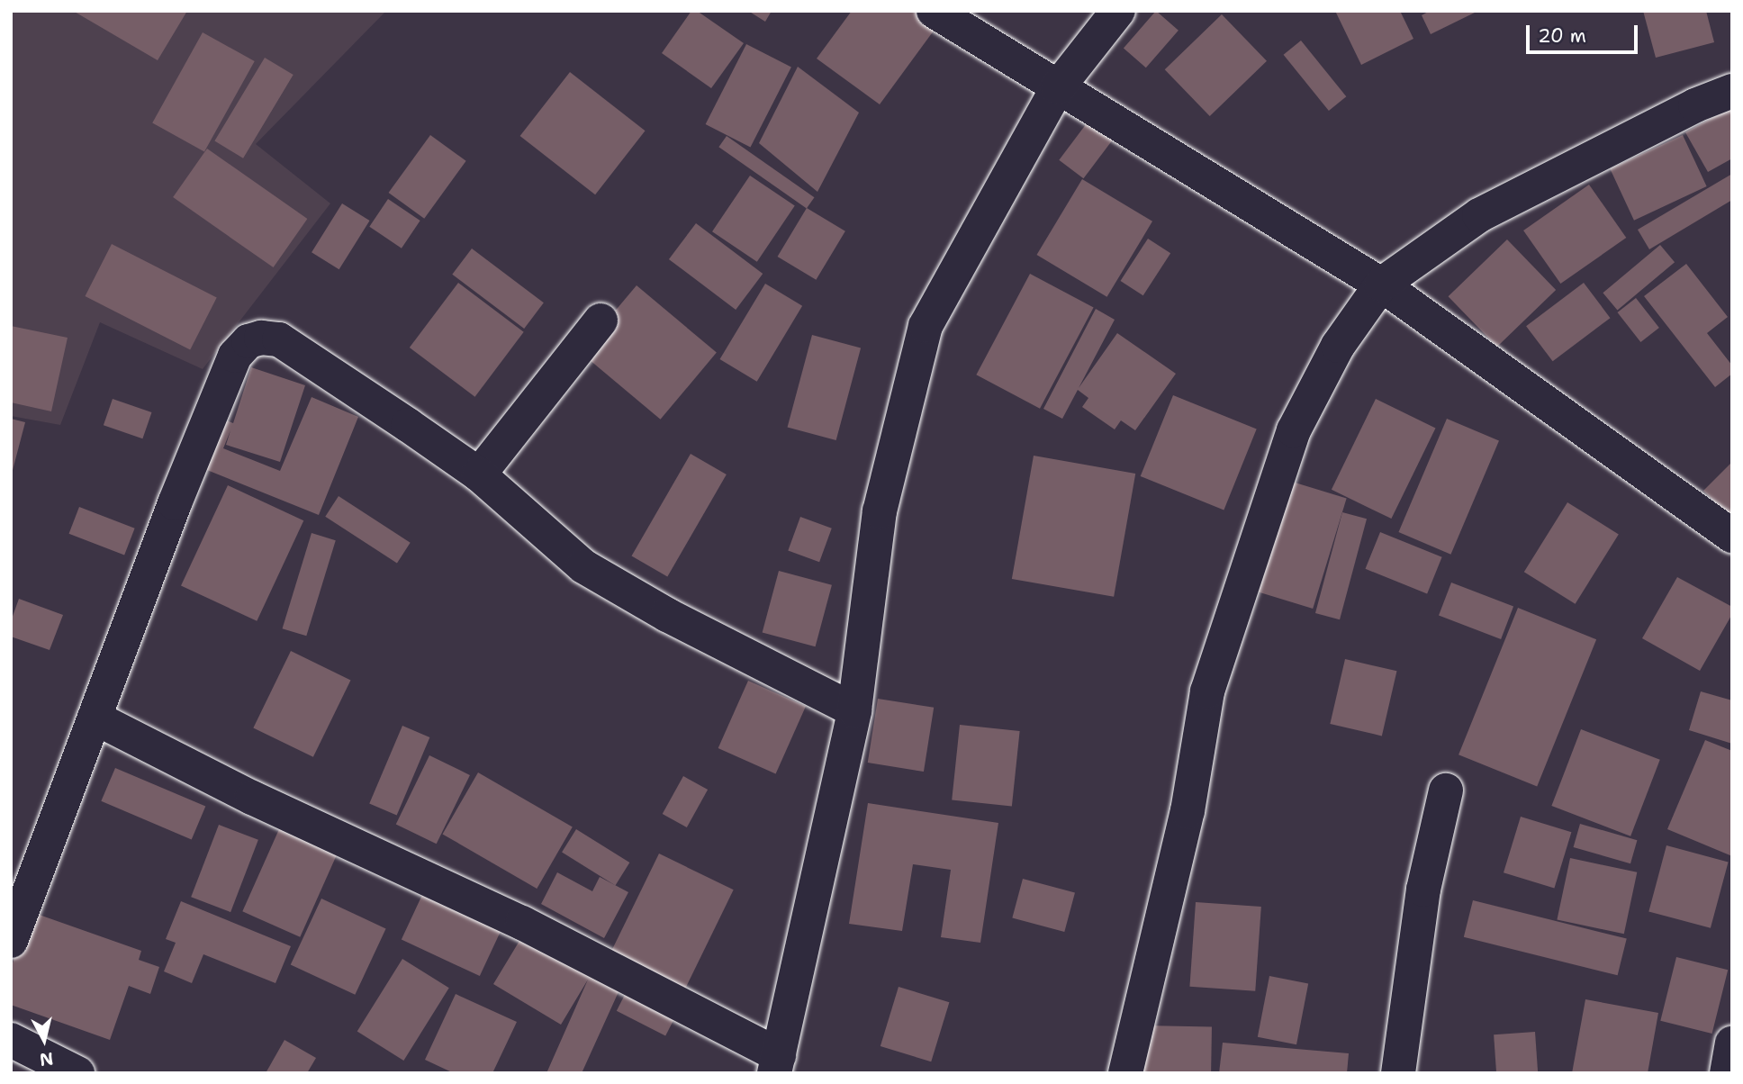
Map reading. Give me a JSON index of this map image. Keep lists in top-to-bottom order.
{
  "scale_bar": "20 m",
  "north": "bottom"
}
